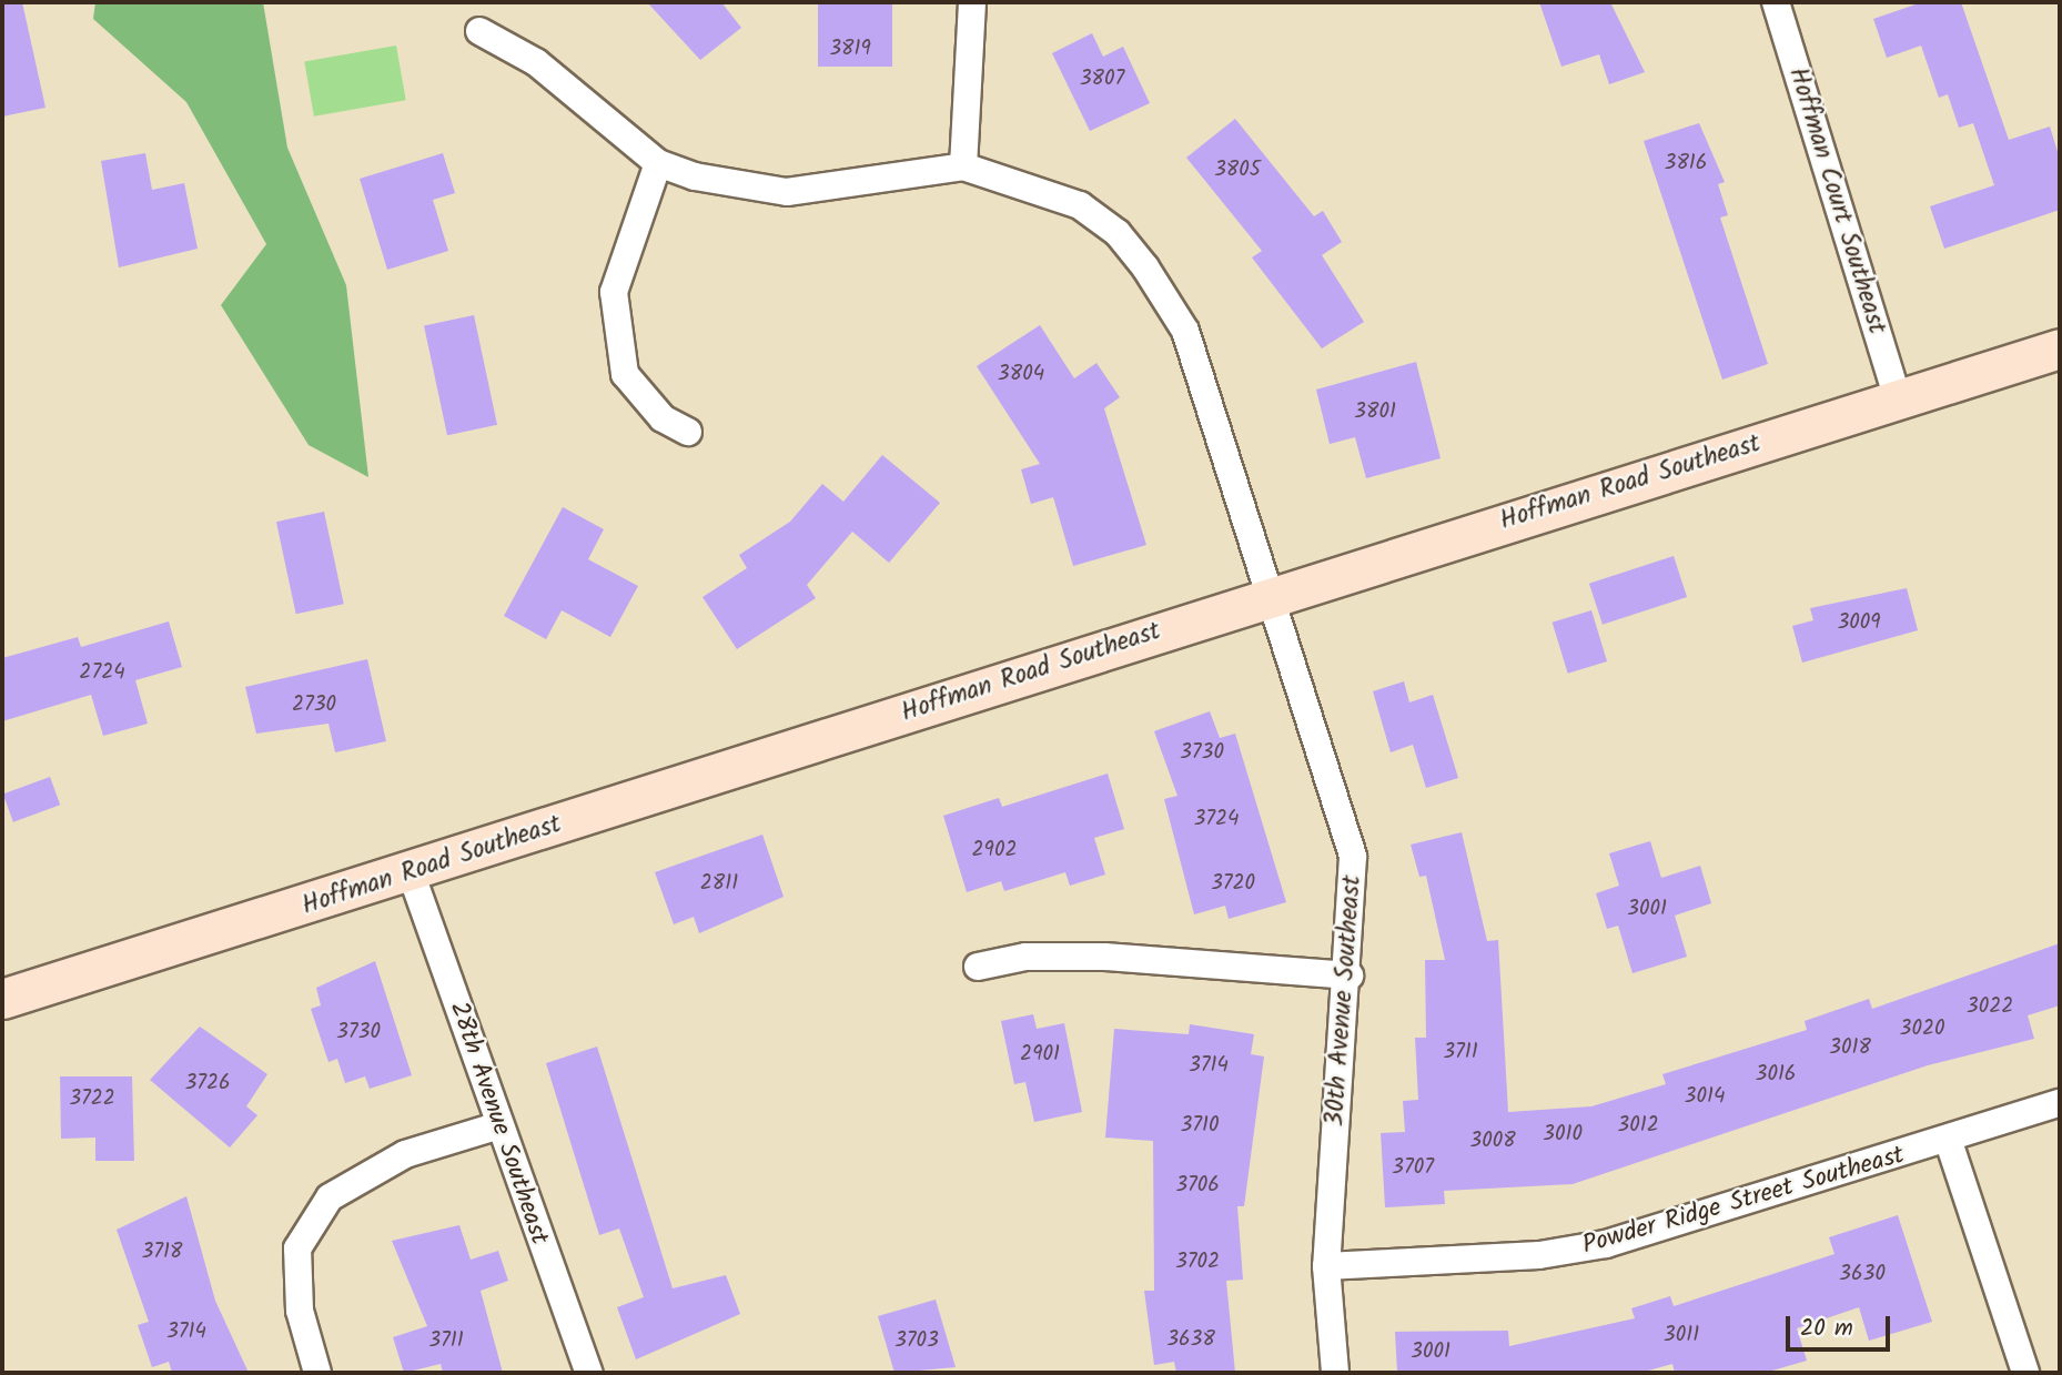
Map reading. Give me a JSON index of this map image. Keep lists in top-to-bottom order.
{
  "streets": {
    "street": [
      "Hoffman Court Southeast",
      "Hoffman Road Southeast",
      "30th Avenue Southeast",
      "28th Avenue Southeast",
      "Powder Ridge Street Southeast"
    ]
  },
  "crossings": [
    ["Hoffman Court Southeast", "Hoffman Road Southeast"],
    ["Hoffman Road Southeast", "30th Avenue Southeast"],
    ["Hoffman Road Southeast", "28th Avenue Southeast"],
    ["30th Avenue Southeast", "Powder Ridge Street Southeast"]
  ],
  "house_numbers": [
    "3819",
    "3807",
    "3816",
    "3805",
    "3804",
    "3801",
    "3009",
    "2724",
    "2730",
    "3730",
    "3724",
    "2902",
    "2811",
    "3720",
    "3001",
    "3022",
    "3020",
    "3730",
    "3018",
    "3711",
    "2901",
    "3714",
    "3016",
    "3726",
    "3014",
    "3722",
    "3710",
    "3012",
    "3010",
    "3008",
    "3707",
    "3706",
    "3718",
    "3702",
    "3630",
    "3714",
    "3011",
    "3638",
    "3711",
    "3703",
    "3001"
  ],
  "scale_bar": "20 m"
}
